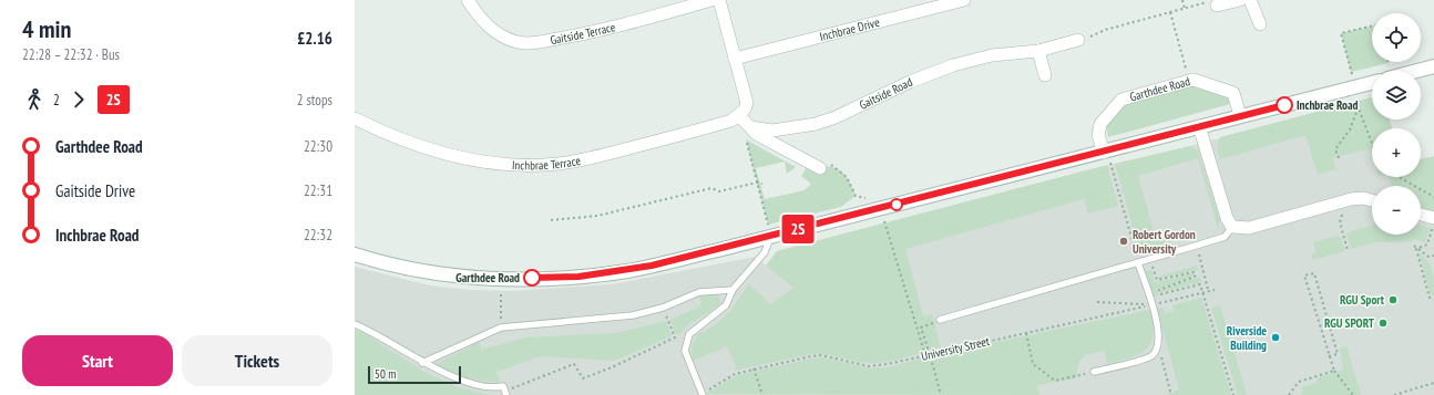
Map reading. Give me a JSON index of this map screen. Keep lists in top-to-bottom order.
{
  "streets": {
    "street": [
      "Inchbrae Drive",
      "Gaitside Terrace",
      "Garthdee Road",
      "Gaitside Road",
      "Inchbrae Terrace"
    ],
    "path": ["University Street"]
  },
  "places": [
    "Inchbrae Road",
    "Robert Gordon University",
    "Garthdee Road",
    "RGU Sport",
    "RGU SPORT",
    "Riverside Building"
  ],
  "lines": ["bus line 2S"],
  "scale_bar": "50 m",
  "page": {
    "heading": ["4 min", "22:28 – 22:32 · Bus", "£2.16"],
    "on_map": "2S",
    "map_buttons": ["+", "−"],
    "legs": ["2", "2S", "2 stops"],
    "list": [
      {
        "name": "Garthdee Road",
        "value": "22:30"
      },
      {
        "name": "Gaitside Drive",
        "value": "22:31"
      },
      {
        "name": "Inchbrae Road",
        "value": "22:32"
      }
    ],
    "buttons": ["Start", "Tickets"],
    "scale": "50 m"
  }
}
